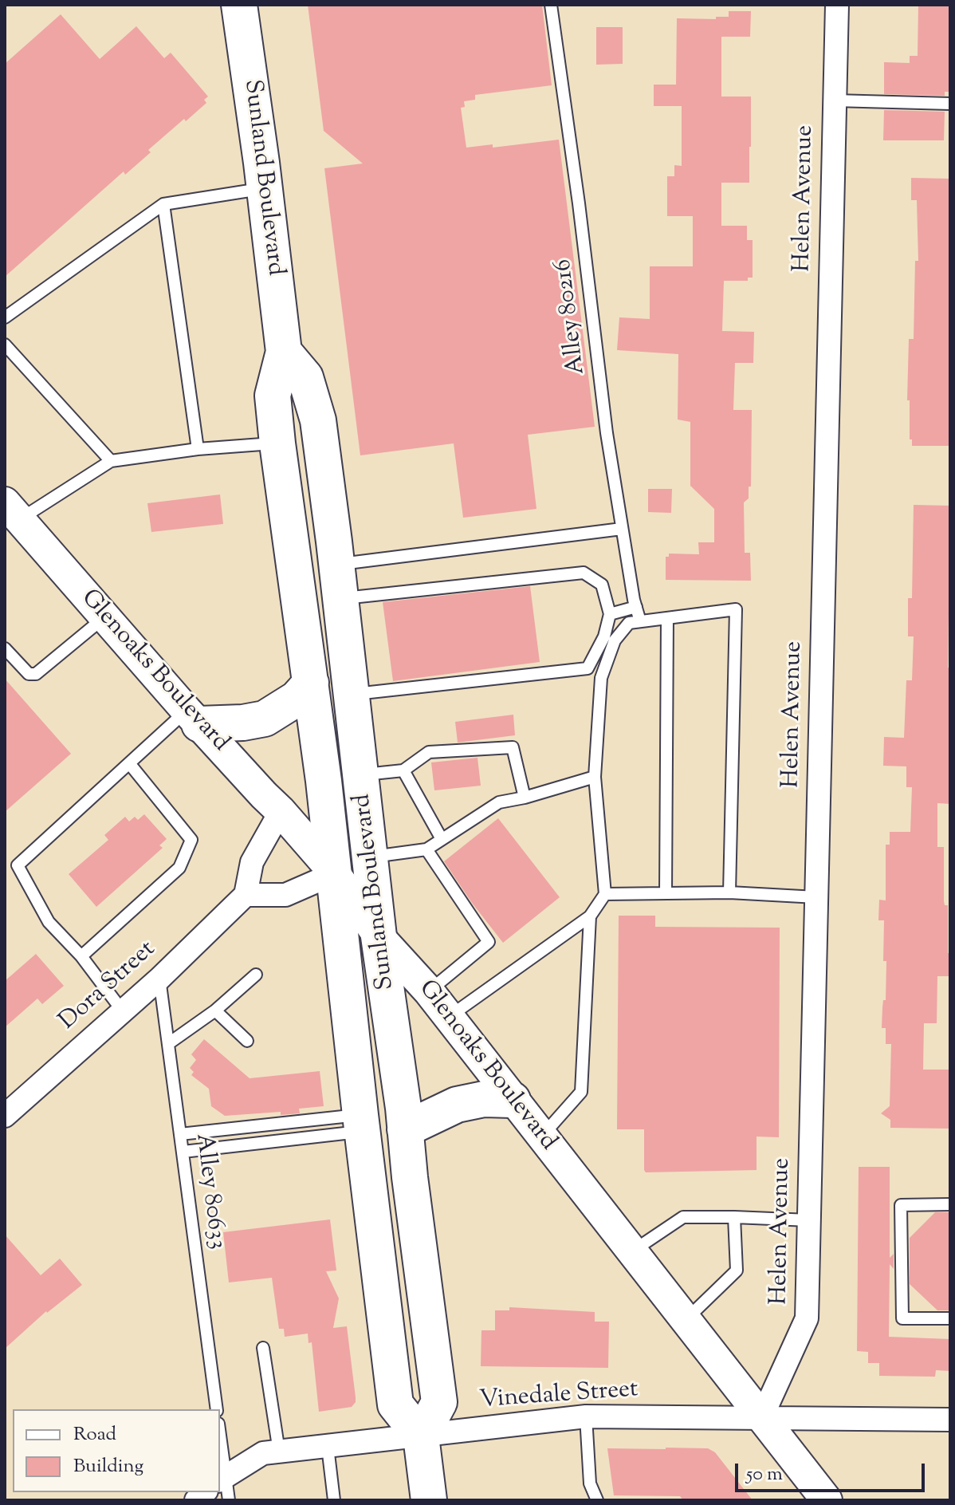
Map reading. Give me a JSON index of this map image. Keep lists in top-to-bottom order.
{
  "streets": {
    "main road": ["Sunland Boulevard", "Glenoaks Boulevard"],
    "street": ["Helen Avenue", "Dora Street", "Vinedale Street"],
    "lane": ["Alley 80216", "Alley 80633"]
  },
  "crossings": [
    ["Sunland Boulevard", "Glenoaks Boulevard"],
    ["Sunland Boulevard", "Vinedale Street"],
    ["Helen Avenue", "Glenoaks Boulevard"],
    ["Helen Avenue", "Vinedale Street"],
    ["Glenoaks Boulevard", "Vinedale Street"],
    ["Dora Street", "Alley 80633"]
  ],
  "legend": ["Road", "Building"],
  "scale_bar": "50 m"
}
